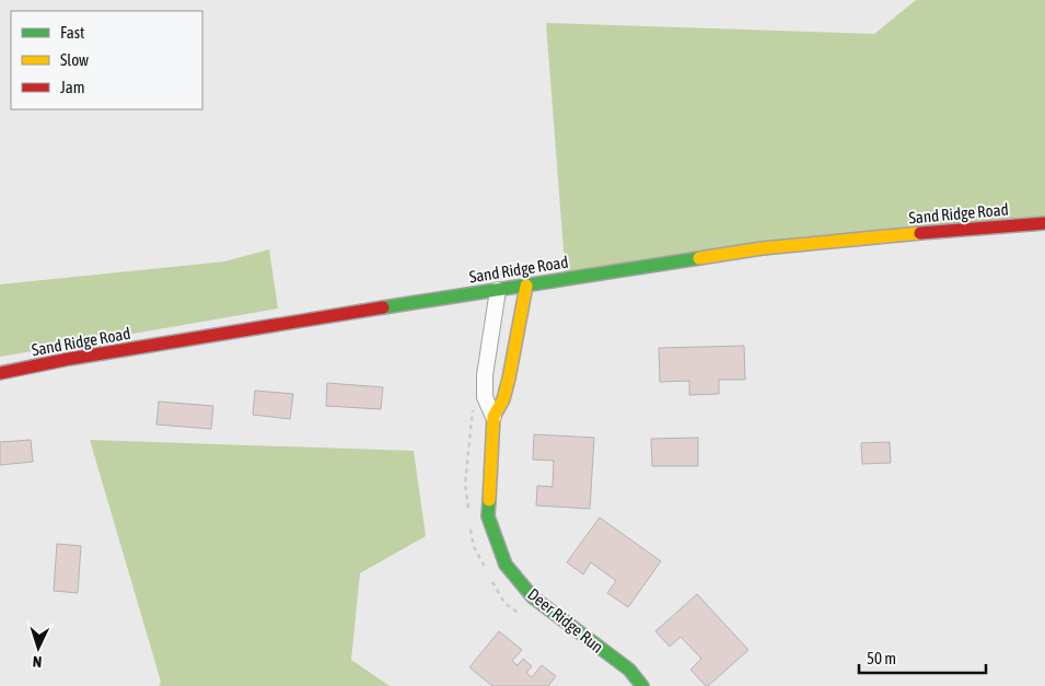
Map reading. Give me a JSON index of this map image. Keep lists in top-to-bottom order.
{
  "streets": {
    "street": ["Sand Ridge Road", "Deer Ridge Run"]
  },
  "crossings": [
    ["Sand Ridge Road", "Deer Ridge Run"]
  ],
  "legend": ["Fast", "Slow", "Jam"],
  "scale_bar": "50 m",
  "north": "bottom"
}
